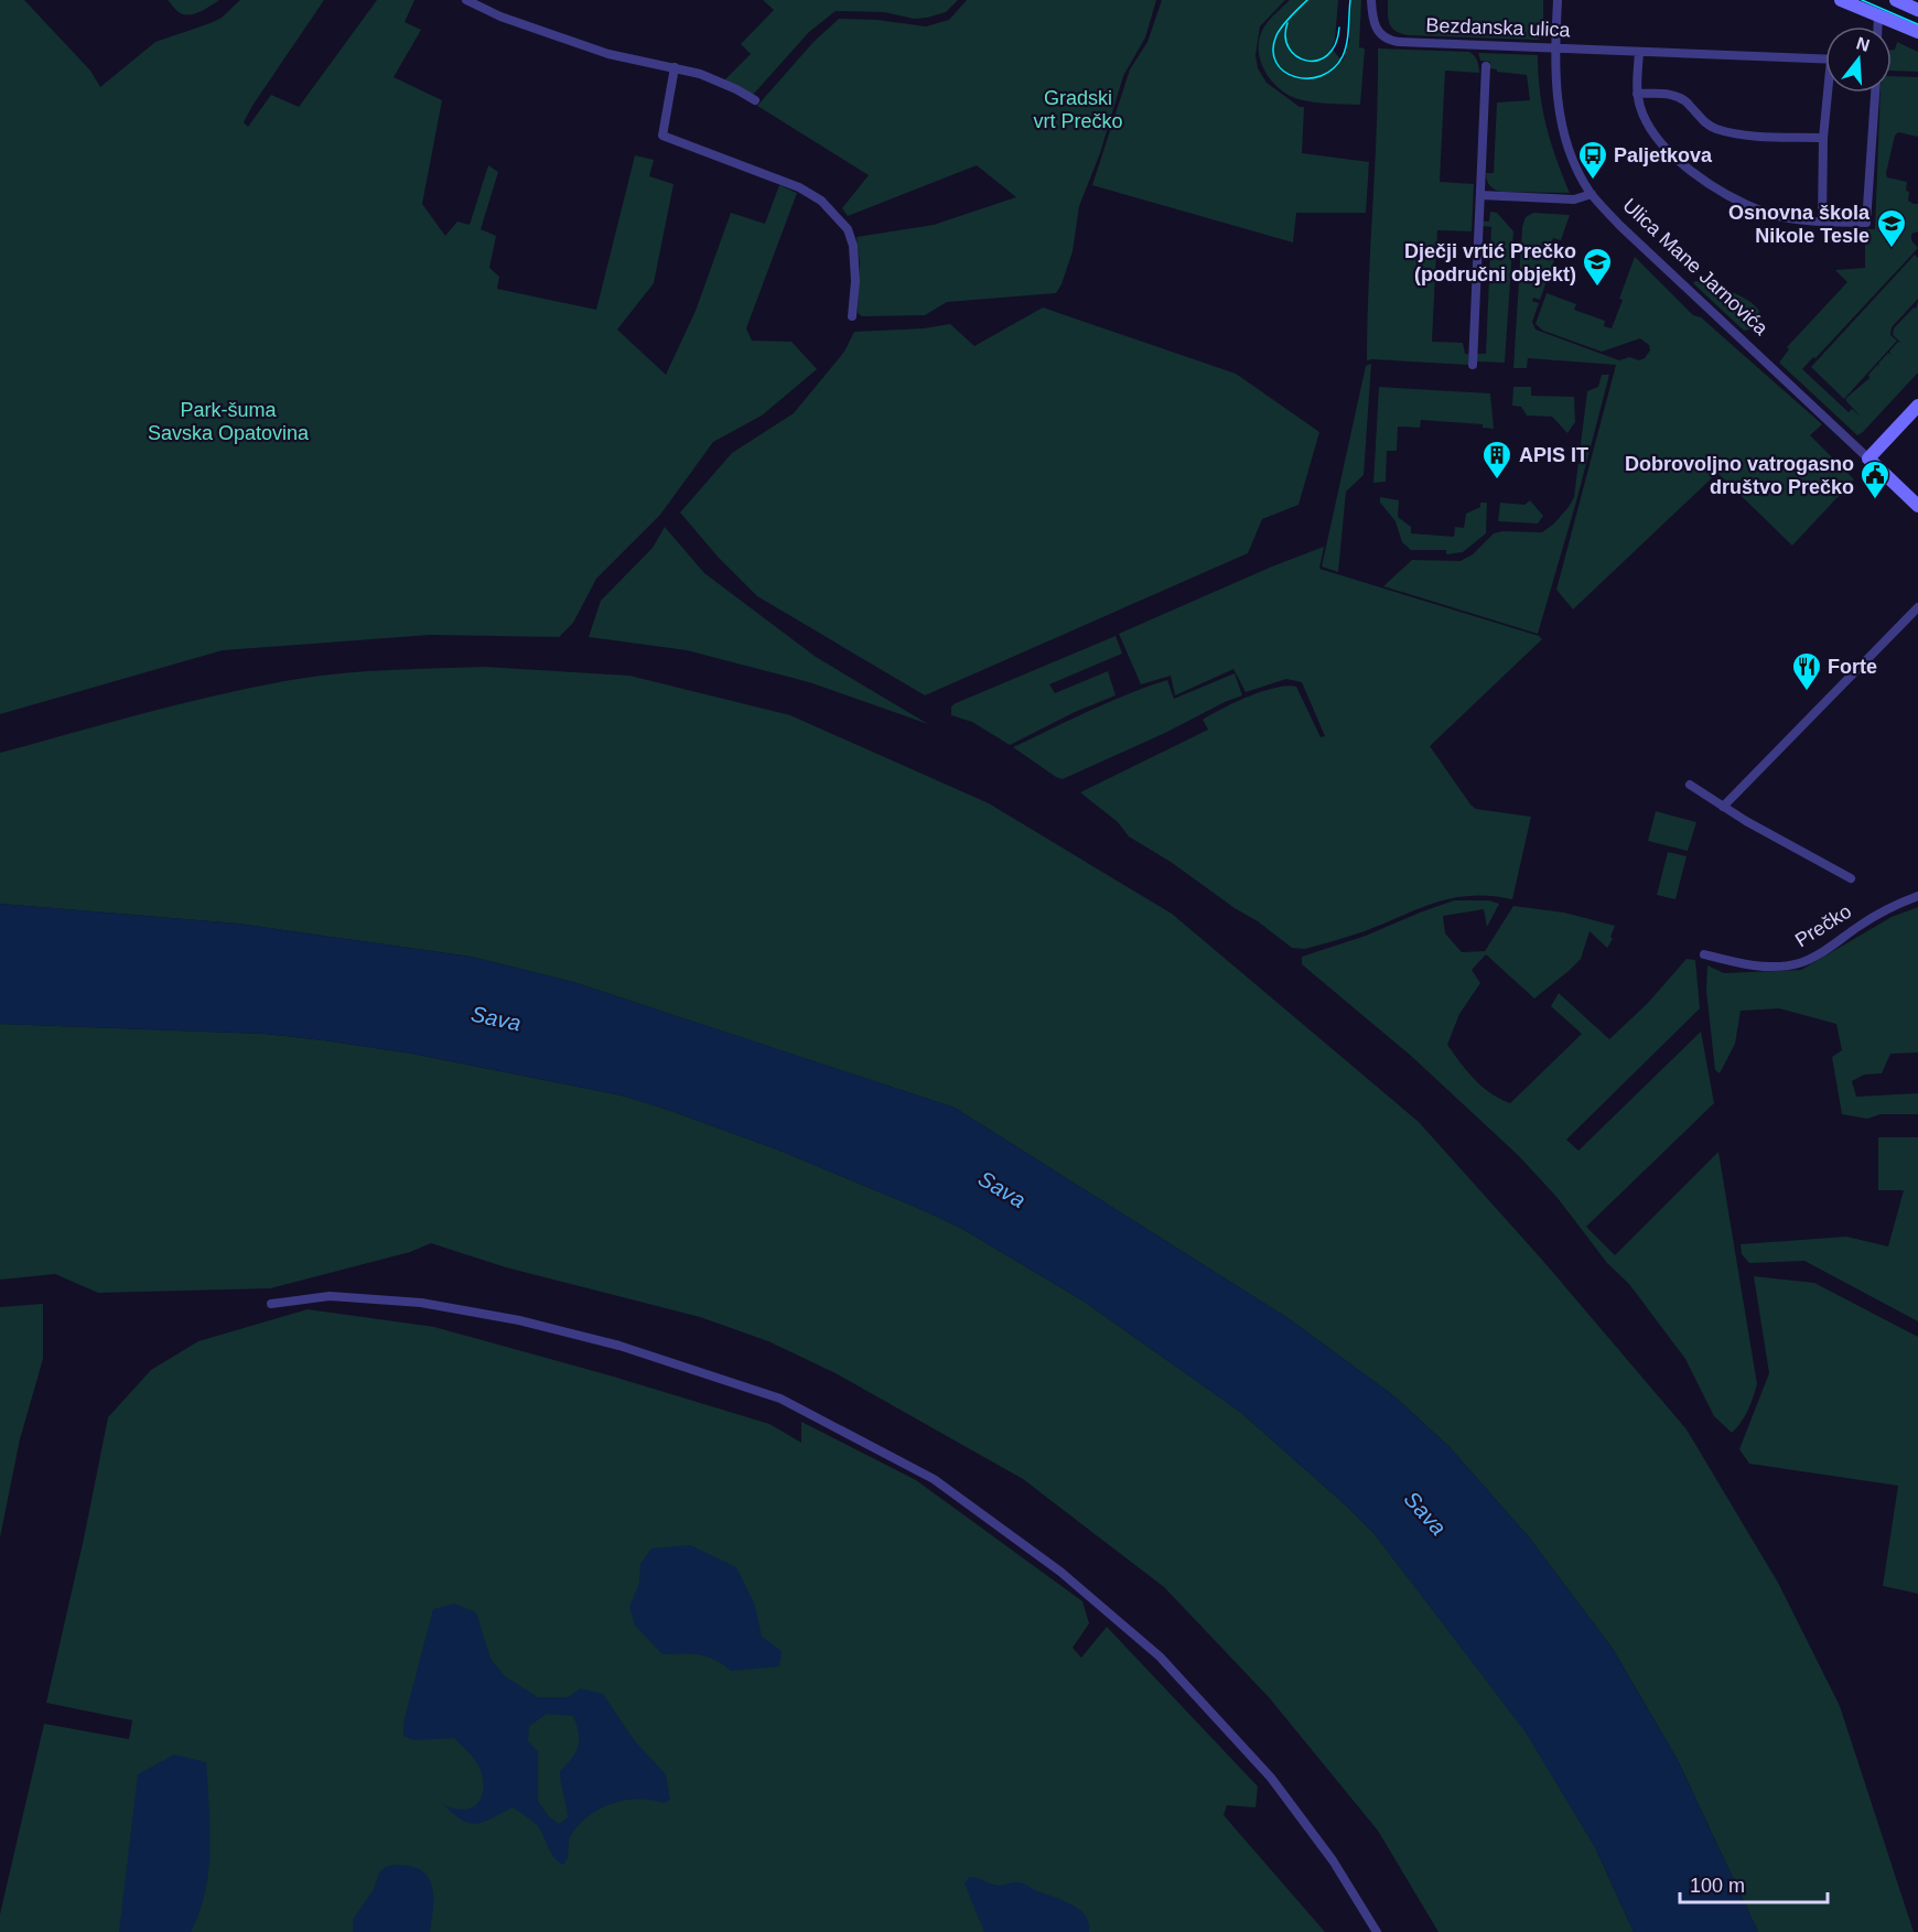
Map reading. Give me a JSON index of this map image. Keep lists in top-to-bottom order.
{
  "streets": {
    "street": ["Bezdanska ulica", "Ulica Mane Jarnovića", "Prečko"]
  },
  "crossings": [
    ["Bezdanska ulica", "Ulica Mane Jarnovića"]
  ],
  "water": ["Sava"],
  "parks": ["Gradski vrt Prečko", "Park-šuma Savska Opatovina"],
  "places": {
    "bus stop": ["Paljetkova"],
    "school or university": ["Osnovna škola Nikole Tesle", "Dječji vrtić Prečko (područni objekt)"],
    "building": ["APIS IT"],
    "public building": ["Dobrovoljno vatrogasno društvo Prečko"],
    "restaurant": ["Forte"]
  },
  "scale_bar": "100 m",
  "north": "top"
}
